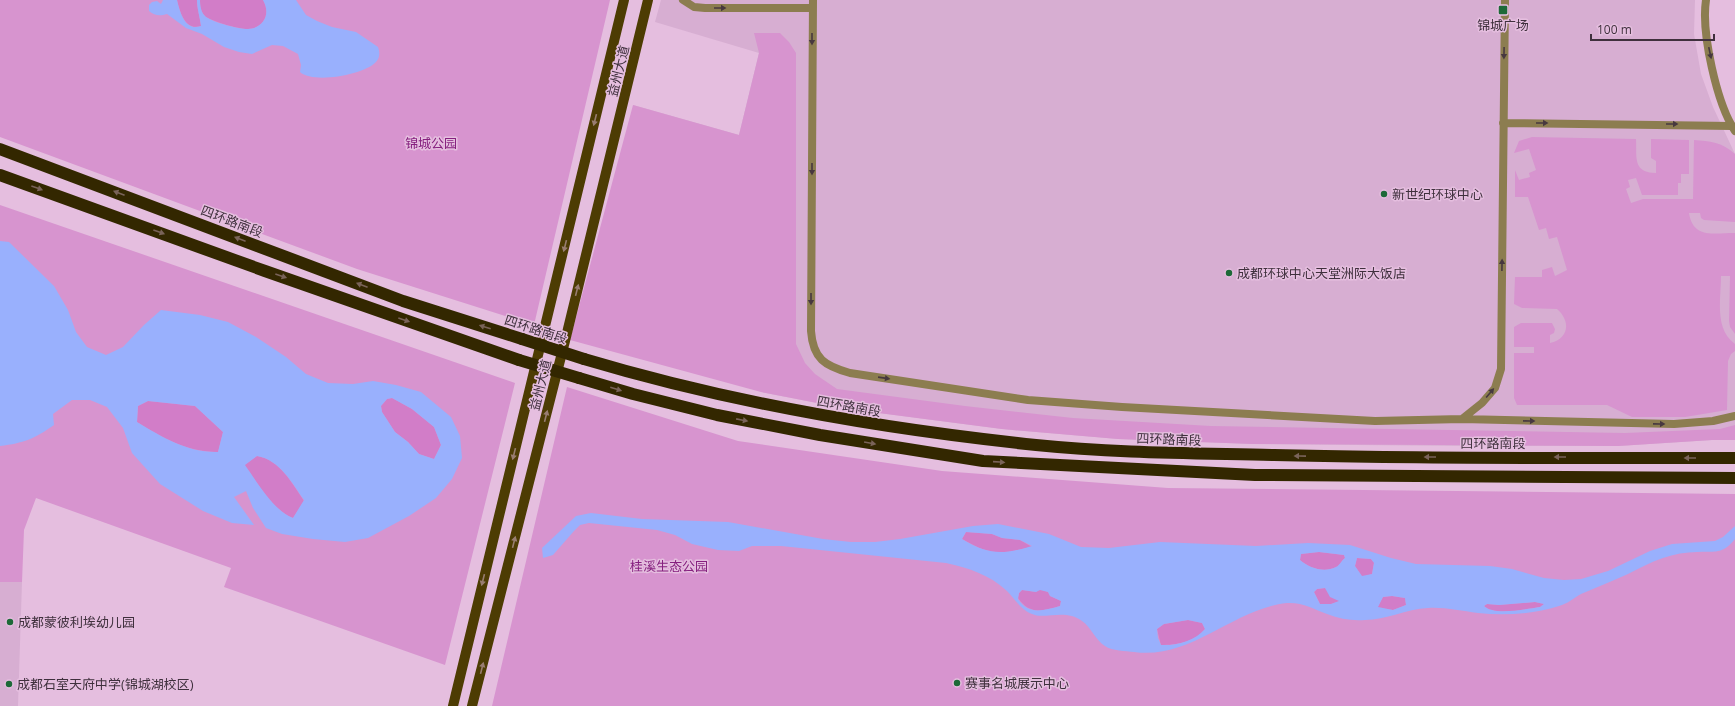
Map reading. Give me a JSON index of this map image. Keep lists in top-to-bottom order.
{
  "streets": {
    "highway": ["四环路南段"],
    "main road": ["益州大道"]
  },
  "parks": ["锦城公园", "桂溪生态公园"],
  "places": {
    "transit": ["锦城广场"],
    "other": [
      "新世纪环球中心",
      "成都环球中心天堂洲际大饭店",
      "成都蒙彼利埃幼儿园",
      "赛事名城展示中心",
      "成都石室天府中学(锦城湖校区)"
    ]
  },
  "scale_bar": "100 m"
}
